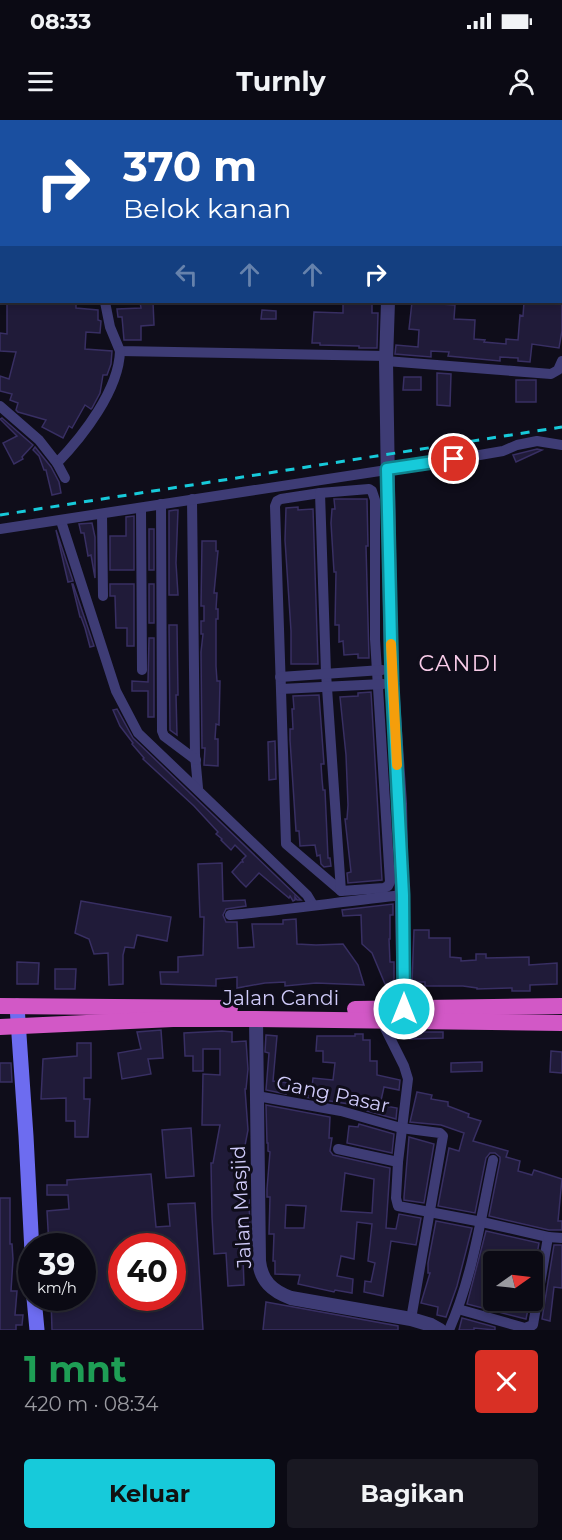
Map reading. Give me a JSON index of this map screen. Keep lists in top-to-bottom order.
{
  "streets": {
    "highway": ["Jalan Candi"],
    "street": ["Gang Pasar", "Jalan Masjid"]
  },
  "crossings": [
    ["Jalan Candi", "Jalan Masjid"],
    ["Gang Pasar", "Jalan Masjid"]
  ],
  "districts": ["CANDI"],
  "north": "right",
  "page": {
    "status": "08:33",
    "header": "Turnly",
    "turn": ["370 m", "Belok kanan"],
    "speed": "39 km/h",
    "limit": "40",
    "heading": ["1 mnt", "420 m · 08:34"],
    "buttons": ["Keluar", "Bagikan"]
  }
}
